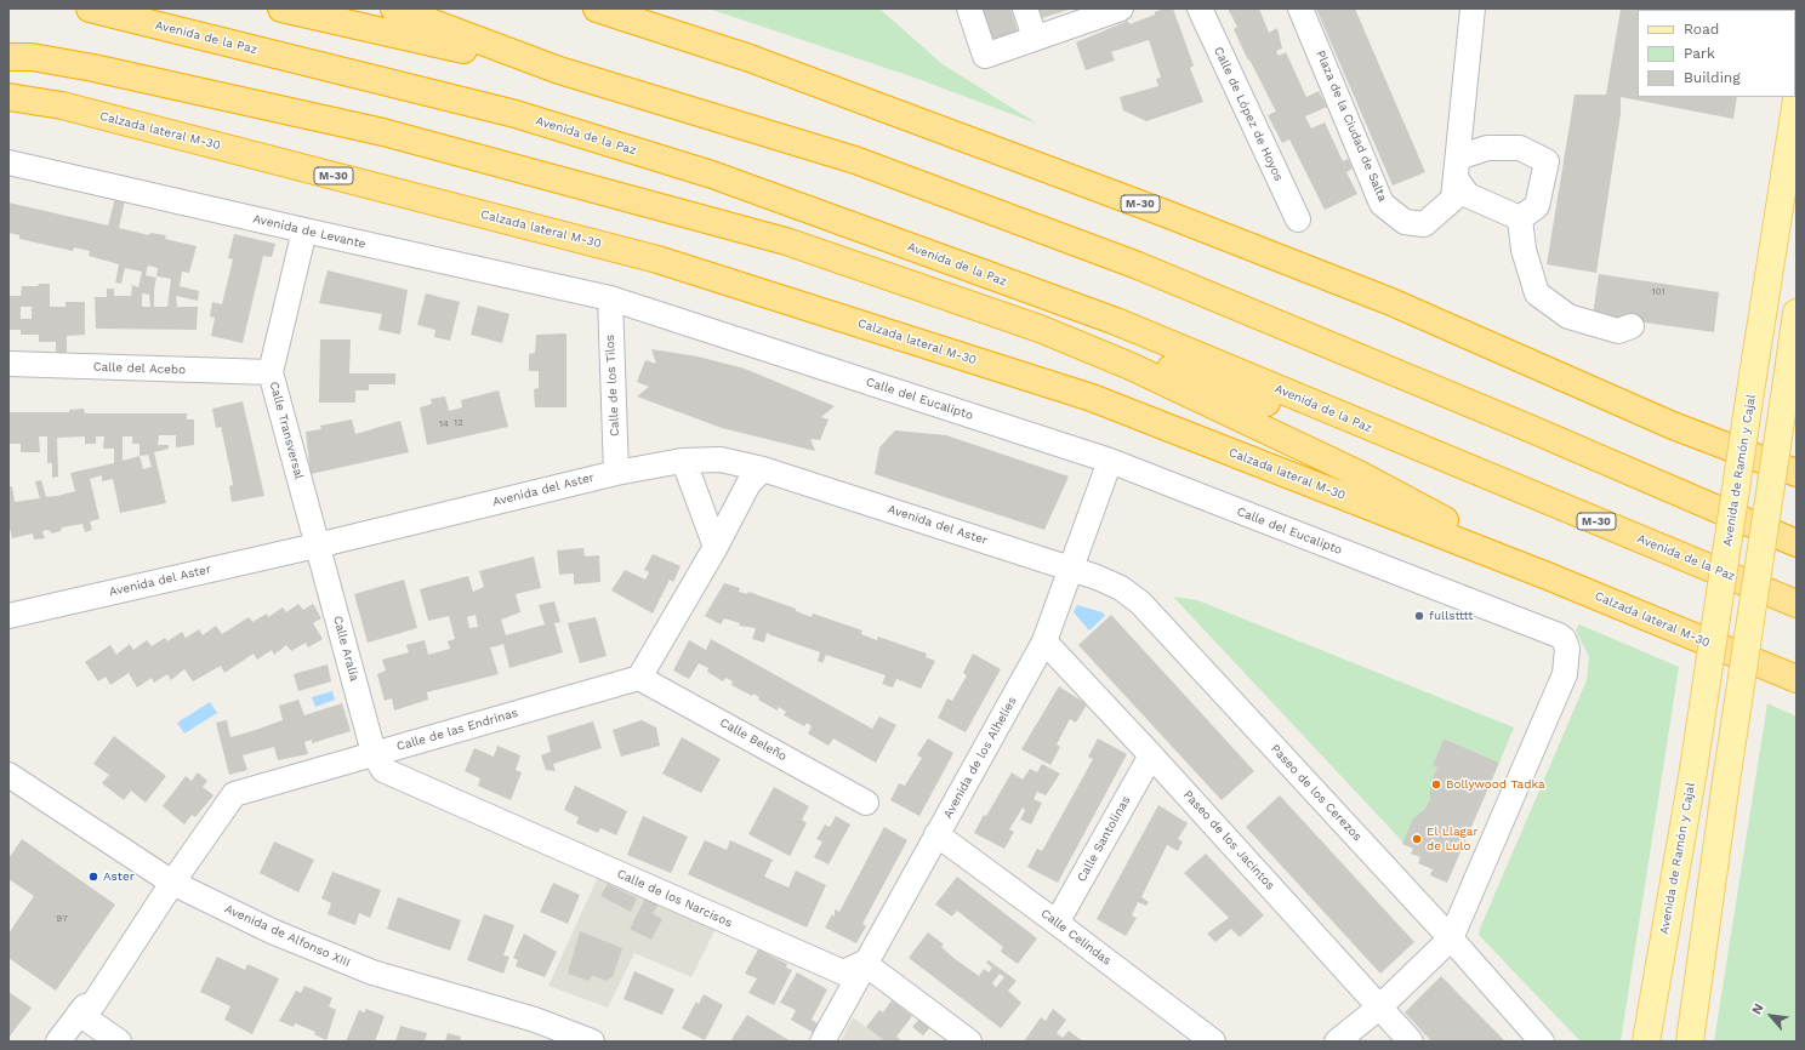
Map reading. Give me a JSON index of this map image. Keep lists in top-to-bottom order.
{
  "streets": {
    "highway": ["Avenida de la Paz", "Calzada lateral M-30", "M-30"],
    "main road": ["Avenida de Ramón y Cajal"],
    "street": [
      "Calle de López de Hoyos",
      "Plaza de la Ciudad de Salta",
      "Avenida de Levante",
      "Calle del Acebo",
      "Calle de los Tilos",
      "Calle del Eucalipto",
      "Calle Transversal",
      "Avenida del Aster",
      "Calle Aralia",
      "Calle de las Endrinas",
      "Calle Beleño",
      "Avenida de los Alhelíes",
      "Paseo de los Cerezos",
      "Calle Santolinas",
      "Paseo de los Jacintos",
      "Calle de los Narcisos",
      "Avenida de Alfonso XIII",
      "Calle Celindas"
    ]
  },
  "crossings": [
    ["Avenida de Levante", "Calle de los Tilos"],
    ["Avenida de Levante", "Calle del Eucalipto"],
    ["Avenida de Levante", "Calle Transversal"],
    ["Calle del Acebo", "Calle Transversal"],
    ["Calle de los Tilos", "Calle del Eucalipto"],
    ["Calle de los Tilos", "Avenida del Aster"],
    ["Calle del Eucalipto", "Avenida de los Alhelíes"],
    ["Calle del Eucalipto", "Paseo de los Cerezos"],
    ["Calle del Eucalipto", "Paseo de los Jacintos"],
    ["Calle Transversal", "Avenida del Aster"],
    ["Calle Transversal", "Calle Aralia"],
    ["Avenida del Aster", "Calle Aralia"],
    ["Avenida del Aster", "Avenida de los Alhelíes"],
    ["Avenida del Aster", "Paseo de los Cerezos"],
    ["Calle Aralia", "Calle de las Endrinas"],
    ["Calle Aralia", "Calle de los Narcisos"],
    ["Calle de las Endrinas", "Calle Beleño"],
    ["Calle de las Endrinas", "Calle de los Narcisos"],
    ["Calle de las Endrinas", "Avenida de Alfonso XIII"],
    ["Avenida de los Alhelíes", "Paseo de los Cerezos"],
    ["Avenida de los Alhelíes", "Paseo de los Jacintos"],
    ["Avenida de los Alhelíes", "Calle de los Narcisos"],
    ["Avenida de los Alhelíes", "Calle Celindas"],
    ["Calle Santolinas", "Paseo de los Jacintos"],
    ["Calle Santolinas", "Calle Celindas"]
  ],
  "places": [
    "fullstttt",
    "Bollywood Tadka",
    "El Llagar de Lulo",
    "Aster"
  ],
  "house_numbers": [
    "101",
    "12",
    "14",
    "97"
  ],
  "legend": ["Road", "Park", "Building"],
  "north": "top left"
}
